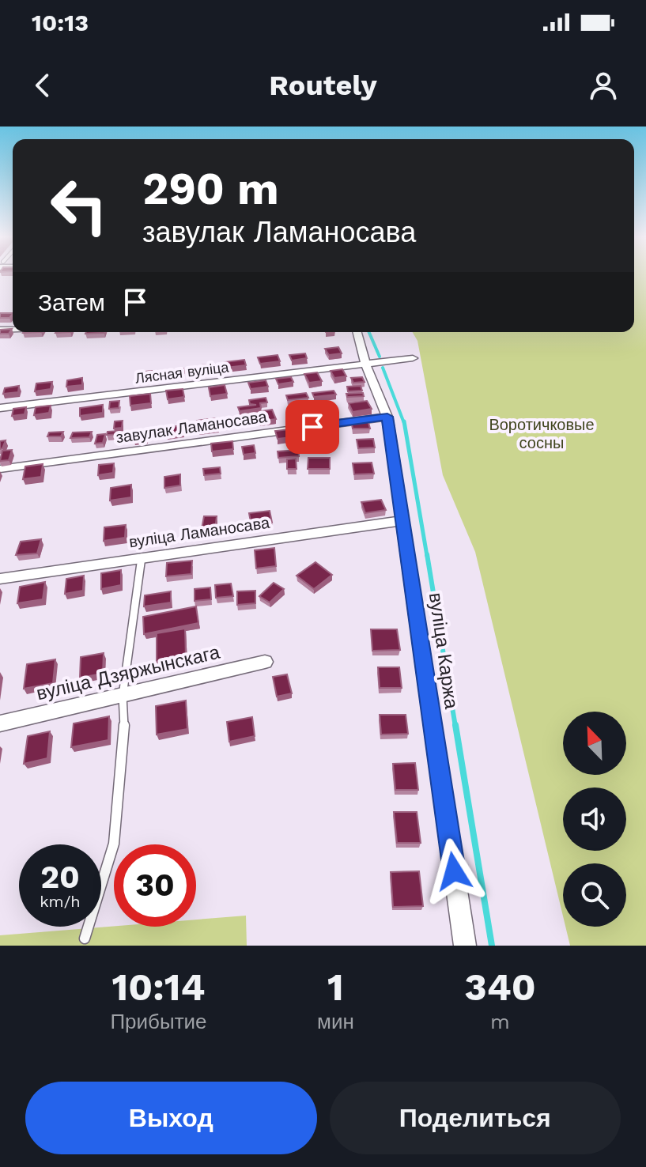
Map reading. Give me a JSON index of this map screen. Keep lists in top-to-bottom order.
{
  "streets": {
    "street": [
      "Лясная вуліца",
      "завулак Ламаносава",
      "вуліца Ламаносава",
      "вуліца Каржа",
      "вуліца Дзяржынскага"
    ]
  },
  "crossings": [
    ["Лясная вуліца", "вуліца Каржа"],
    ["завулак Ламаносава", "вуліца Каржа"],
    ["вуліца Ламаносава", "вуліца Каржа"]
  ],
  "parks": ["Воротичковые сосны"],
  "north": "top left",
  "page": {
    "status": "10:13",
    "header": "Routely",
    "turn": ["290 m", "завулак Ламаносава"],
    "then": "Затем",
    "speed": "20 km/h",
    "limit": "30",
    "eta": [
      "10:14",
      "Прибытие",
      "1",
      "мин",
      "340",
      "m"
    ],
    "buttons": ["Выход", "Поделиться"]
  }
}
